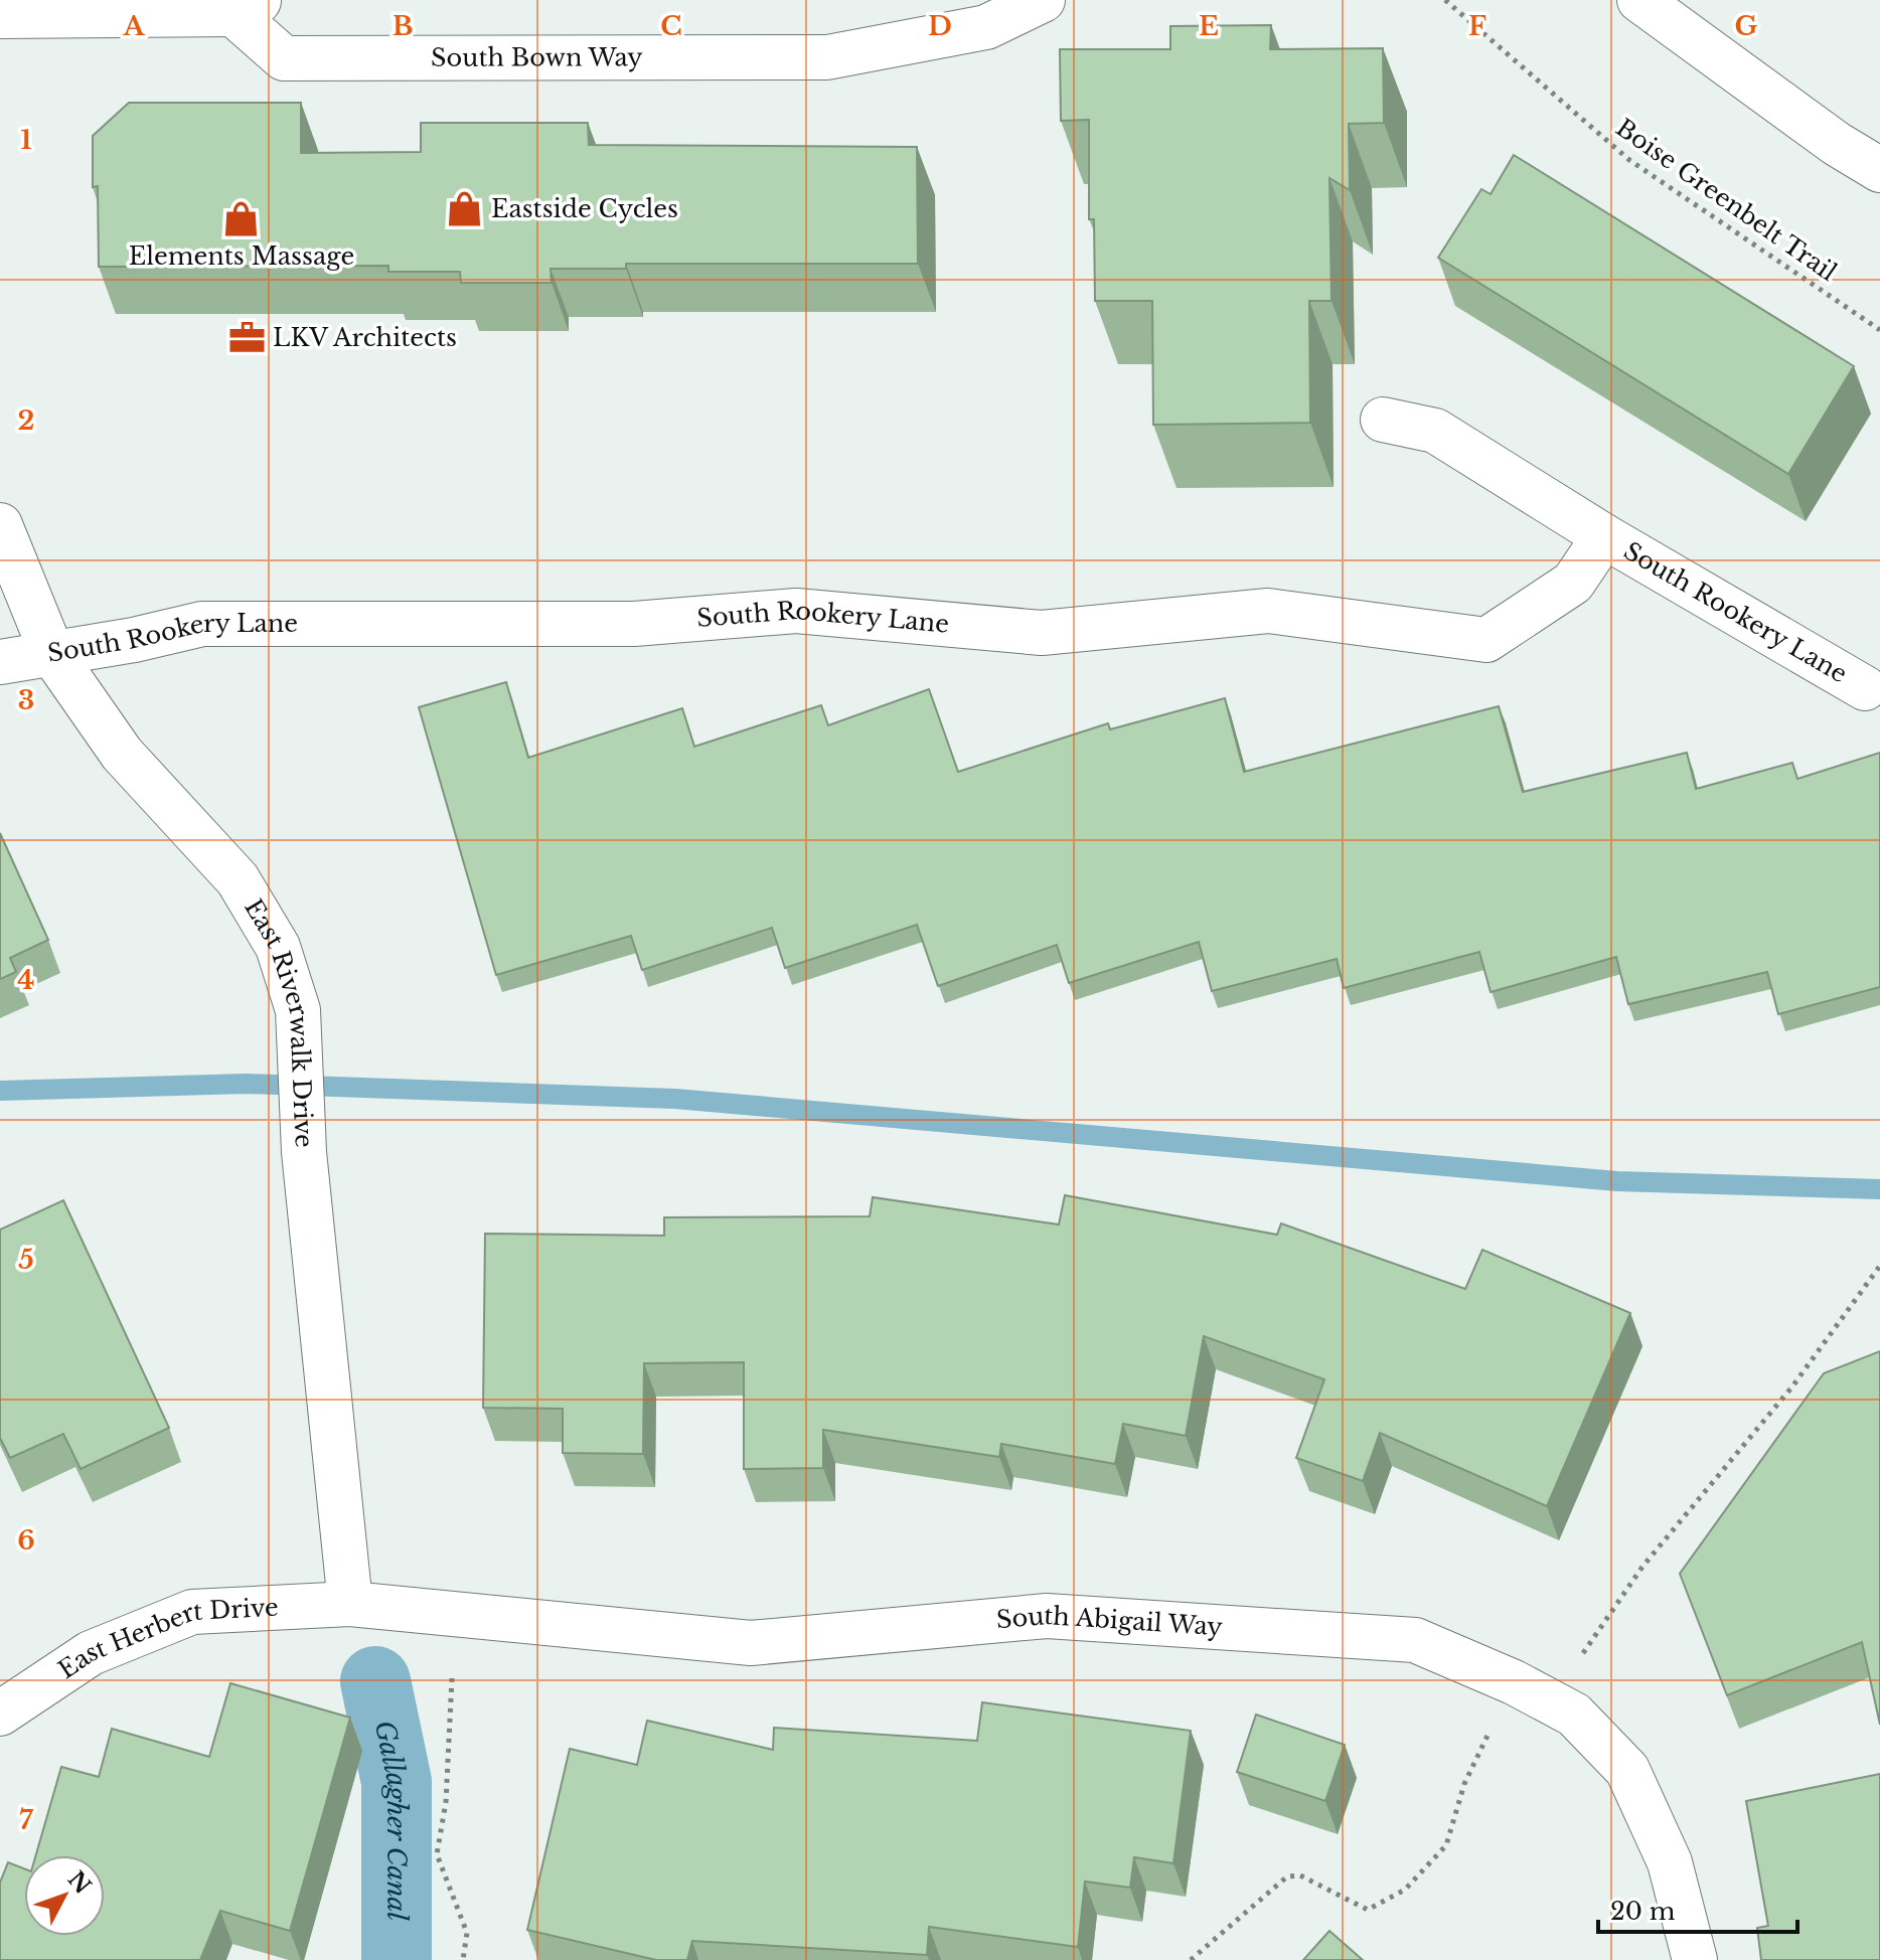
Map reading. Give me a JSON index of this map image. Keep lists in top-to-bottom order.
{
  "streets": {
    "street": [
      "South Bown Way",
      "South Rookery Lane",
      "East Riverwalk Drive",
      "South Abigail Way",
      "East Herbert Drive"
    ],
    "path": ["Boise Greenbelt Trail"]
  },
  "crossings": [
    ["South Rookery Lane", "East Riverwalk Drive"],
    ["East Riverwalk Drive", "South Abigail Way"],
    ["East Riverwalk Drive", "East Herbert Drive"],
    ["South Abigail Way", "East Herbert Drive"]
  ],
  "water": ["Gallagher Canal"],
  "places": {
    "shop": ["Eastside Cycles", "Elements Massage"],
    "office": ["LKV Architects"]
  },
  "scale_bar": "20 m",
  "north": "top right",
  "grid": {
    "columns": [
      "A",
      "B",
      "C",
      "D",
      "E",
      "F",
      "G"
    ],
    "rows": [
      "1",
      "2",
      "3",
      "4",
      "5",
      "6",
      "7"
    ]
  }
}
